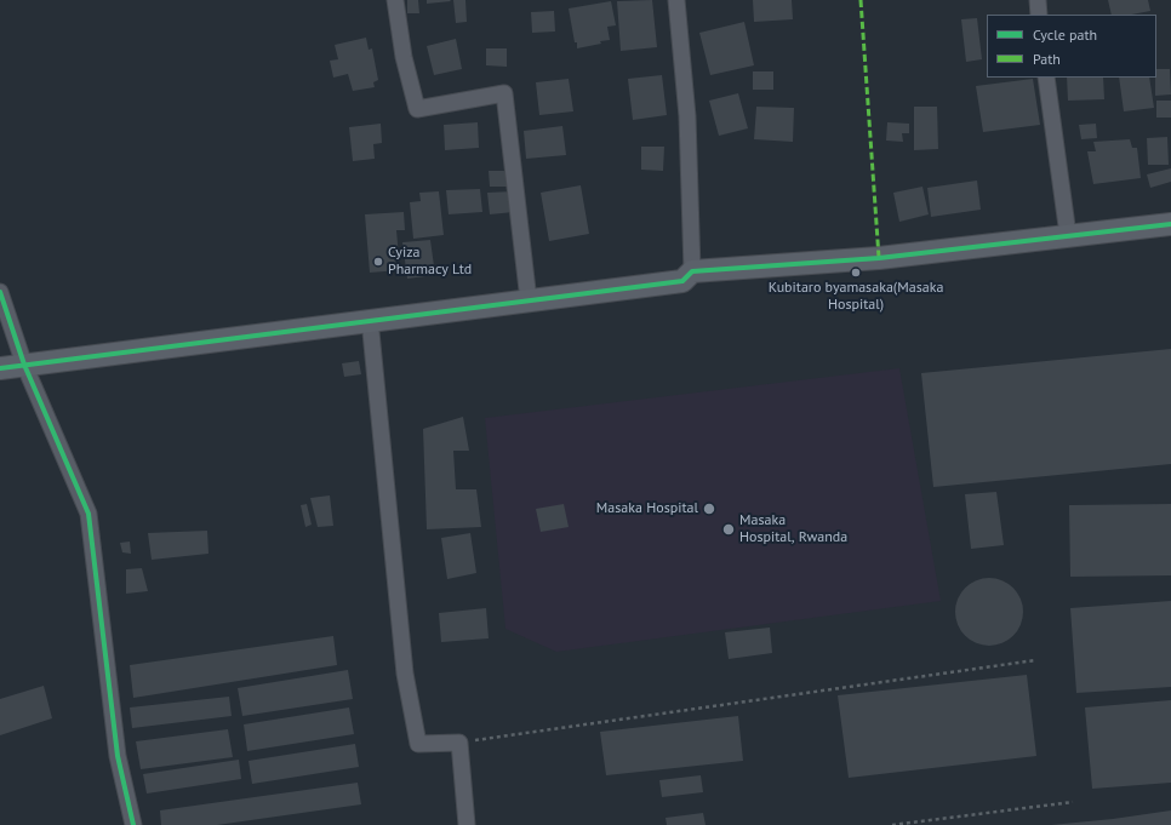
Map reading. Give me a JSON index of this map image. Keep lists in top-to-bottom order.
{
  "places": [
    "Cyiza Pharmacy Ltd",
    "Kubitaro byamasaka(Masaka Hospital)",
    "Masaka Hospital",
    "Masaka Hospital, Rwanda"
  ],
  "legend": ["Cycle path", "Path"]
}
